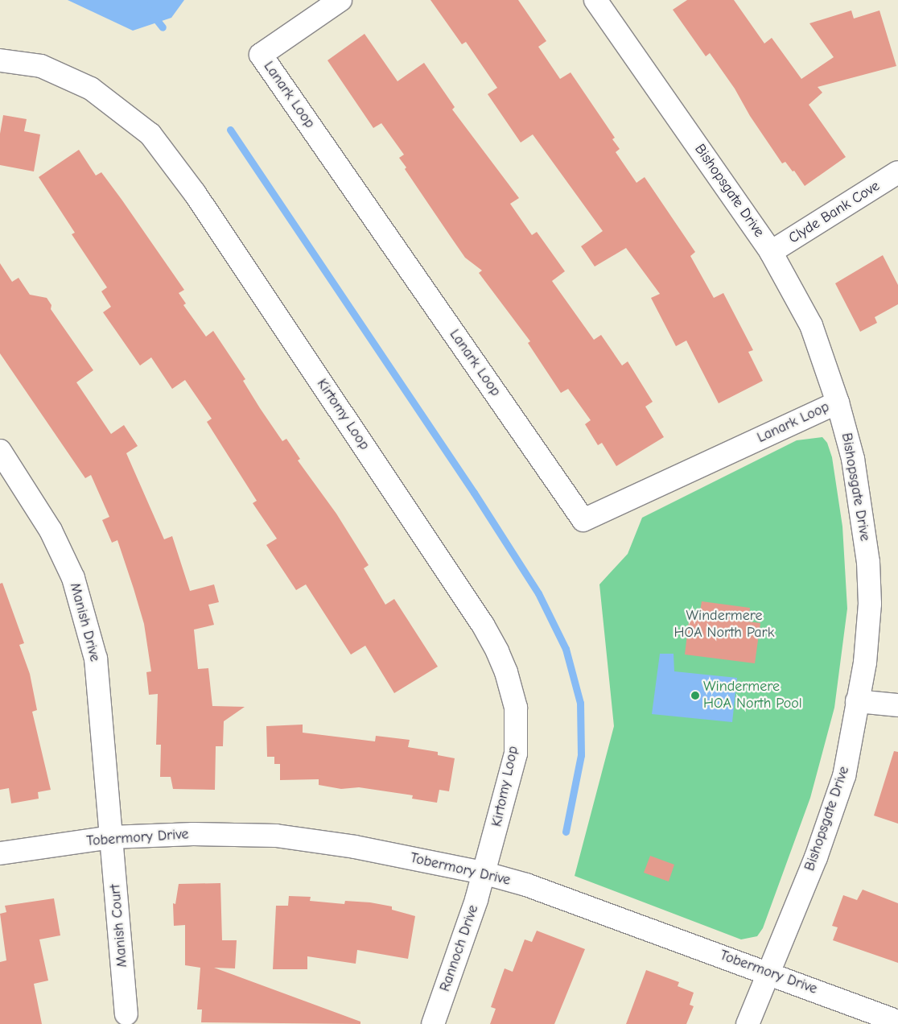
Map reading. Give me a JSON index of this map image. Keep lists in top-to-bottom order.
{
  "streets": {
    "street": [
      "Lanark Loop",
      "Bishopsgate Drive",
      "Clyde Bank Cove",
      "Kirtomy Loop",
      "Manish Drive",
      "Tobermory Drive",
      "Manish Court",
      "Rannoch Drive"
    ]
  },
  "crossings": [
    ["Lanark Loop", "Bishopsgate Drive"],
    ["Bishopsgate Drive", "Clyde Bank Cove"],
    ["Bishopsgate Drive", "Tobermory Drive"],
    ["Kirtomy Loop", "Tobermory Drive"],
    ["Kirtomy Loop", "Rannoch Drive"],
    ["Manish Drive", "Tobermory Drive"],
    ["Manish Drive", "Manish Court"],
    ["Tobermory Drive", "Manish Court"],
    ["Tobermory Drive", "Rannoch Drive"]
  ],
  "parks": ["Windermere HOA North Park"],
  "places": ["Windermere HOA North Pool"]
}
